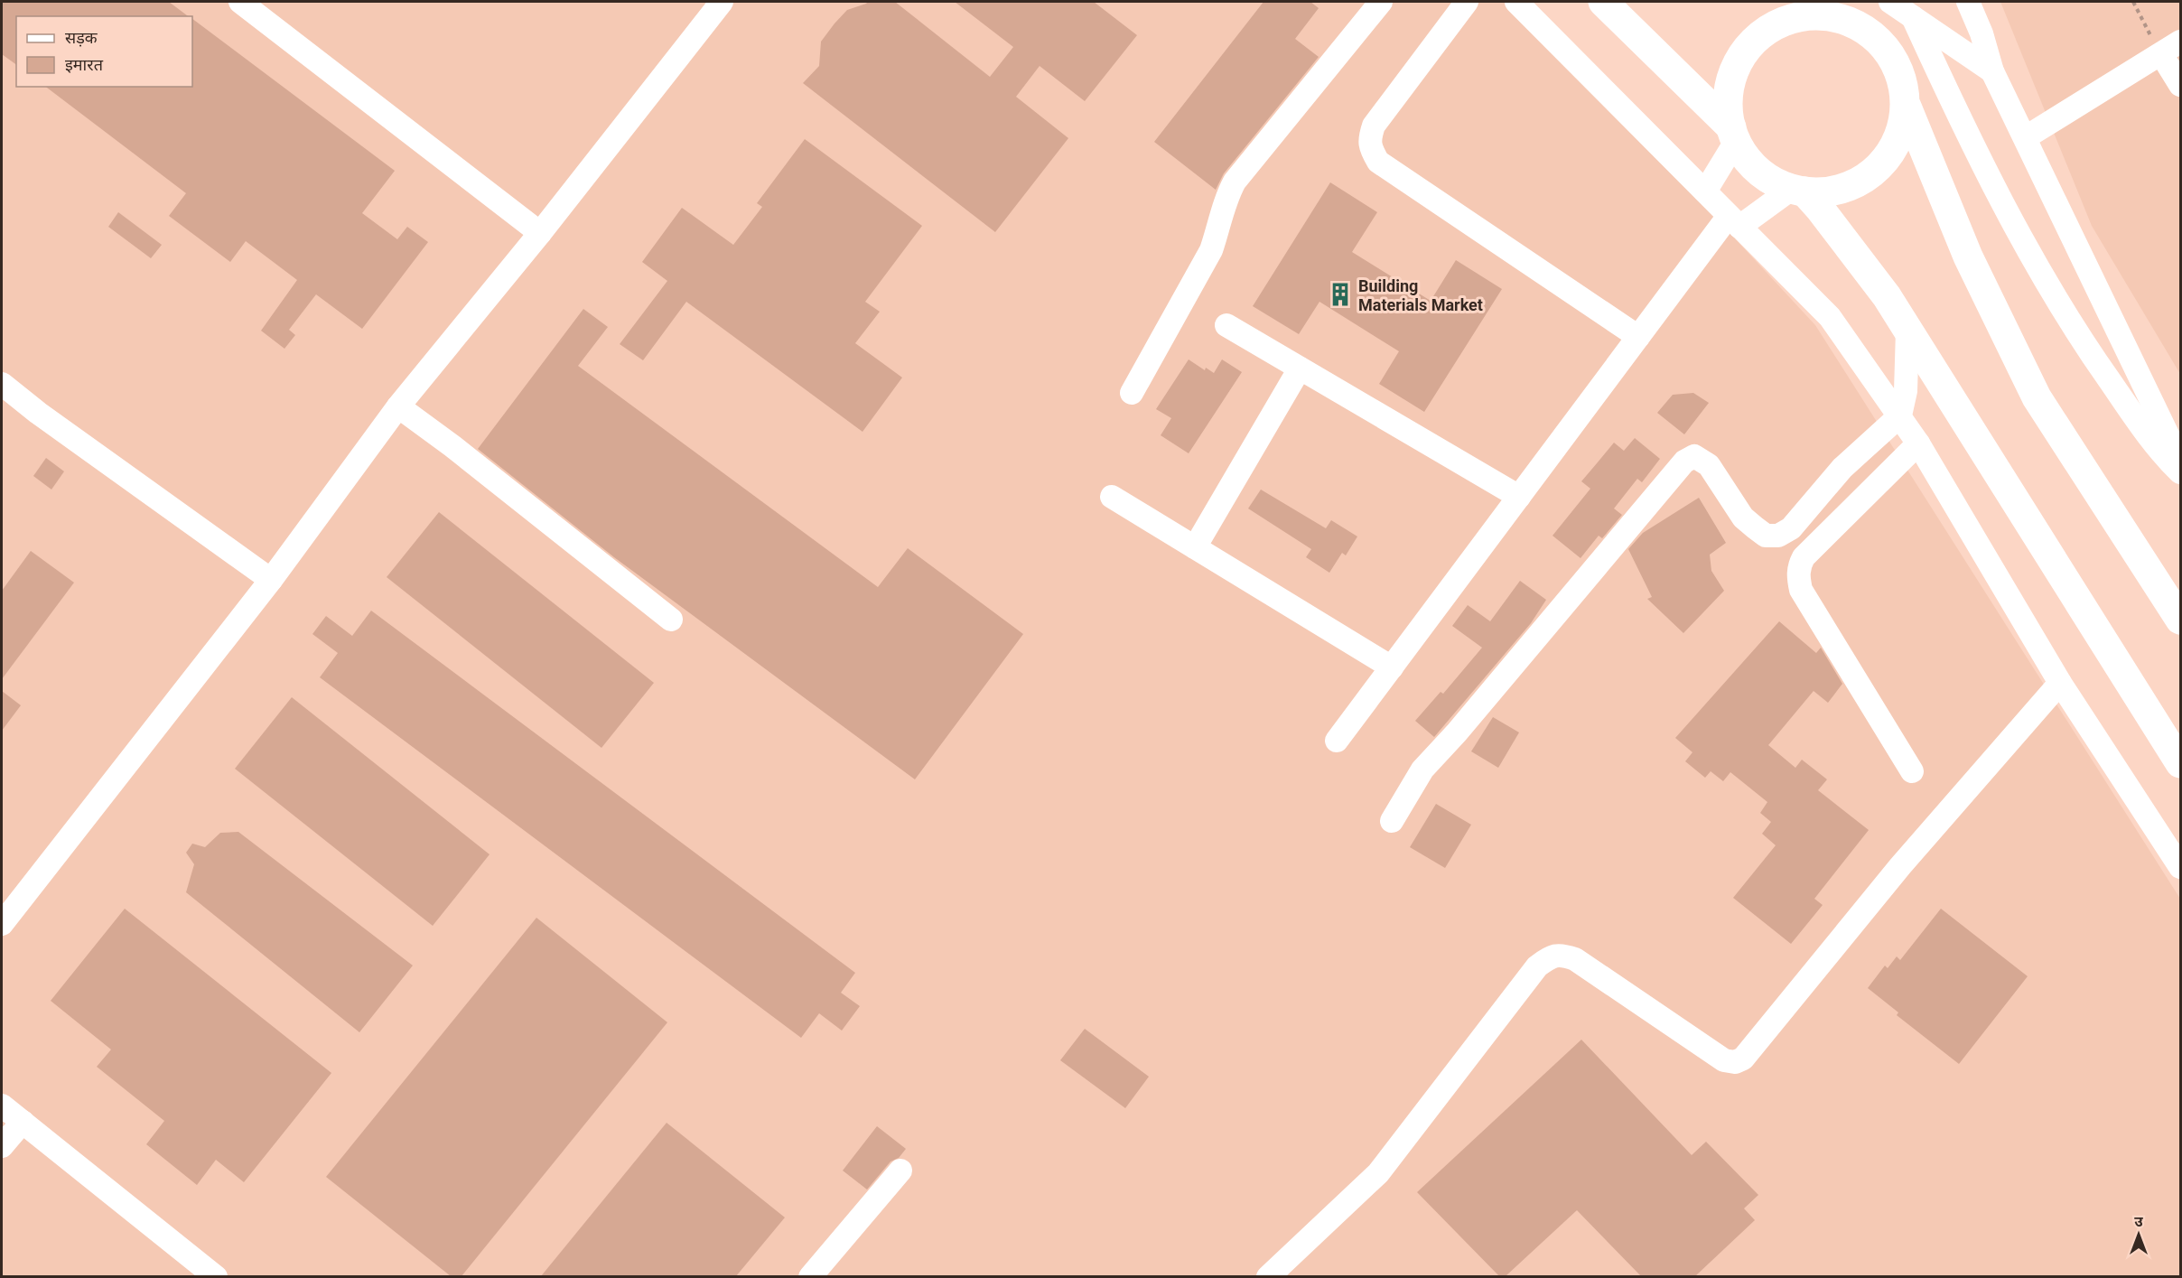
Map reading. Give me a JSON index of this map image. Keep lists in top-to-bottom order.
{
  "places": {
    "building": ["Building Materials Market"]
  },
  "legend": ["सड़क", "इमारत"],
  "north": "top"
}
